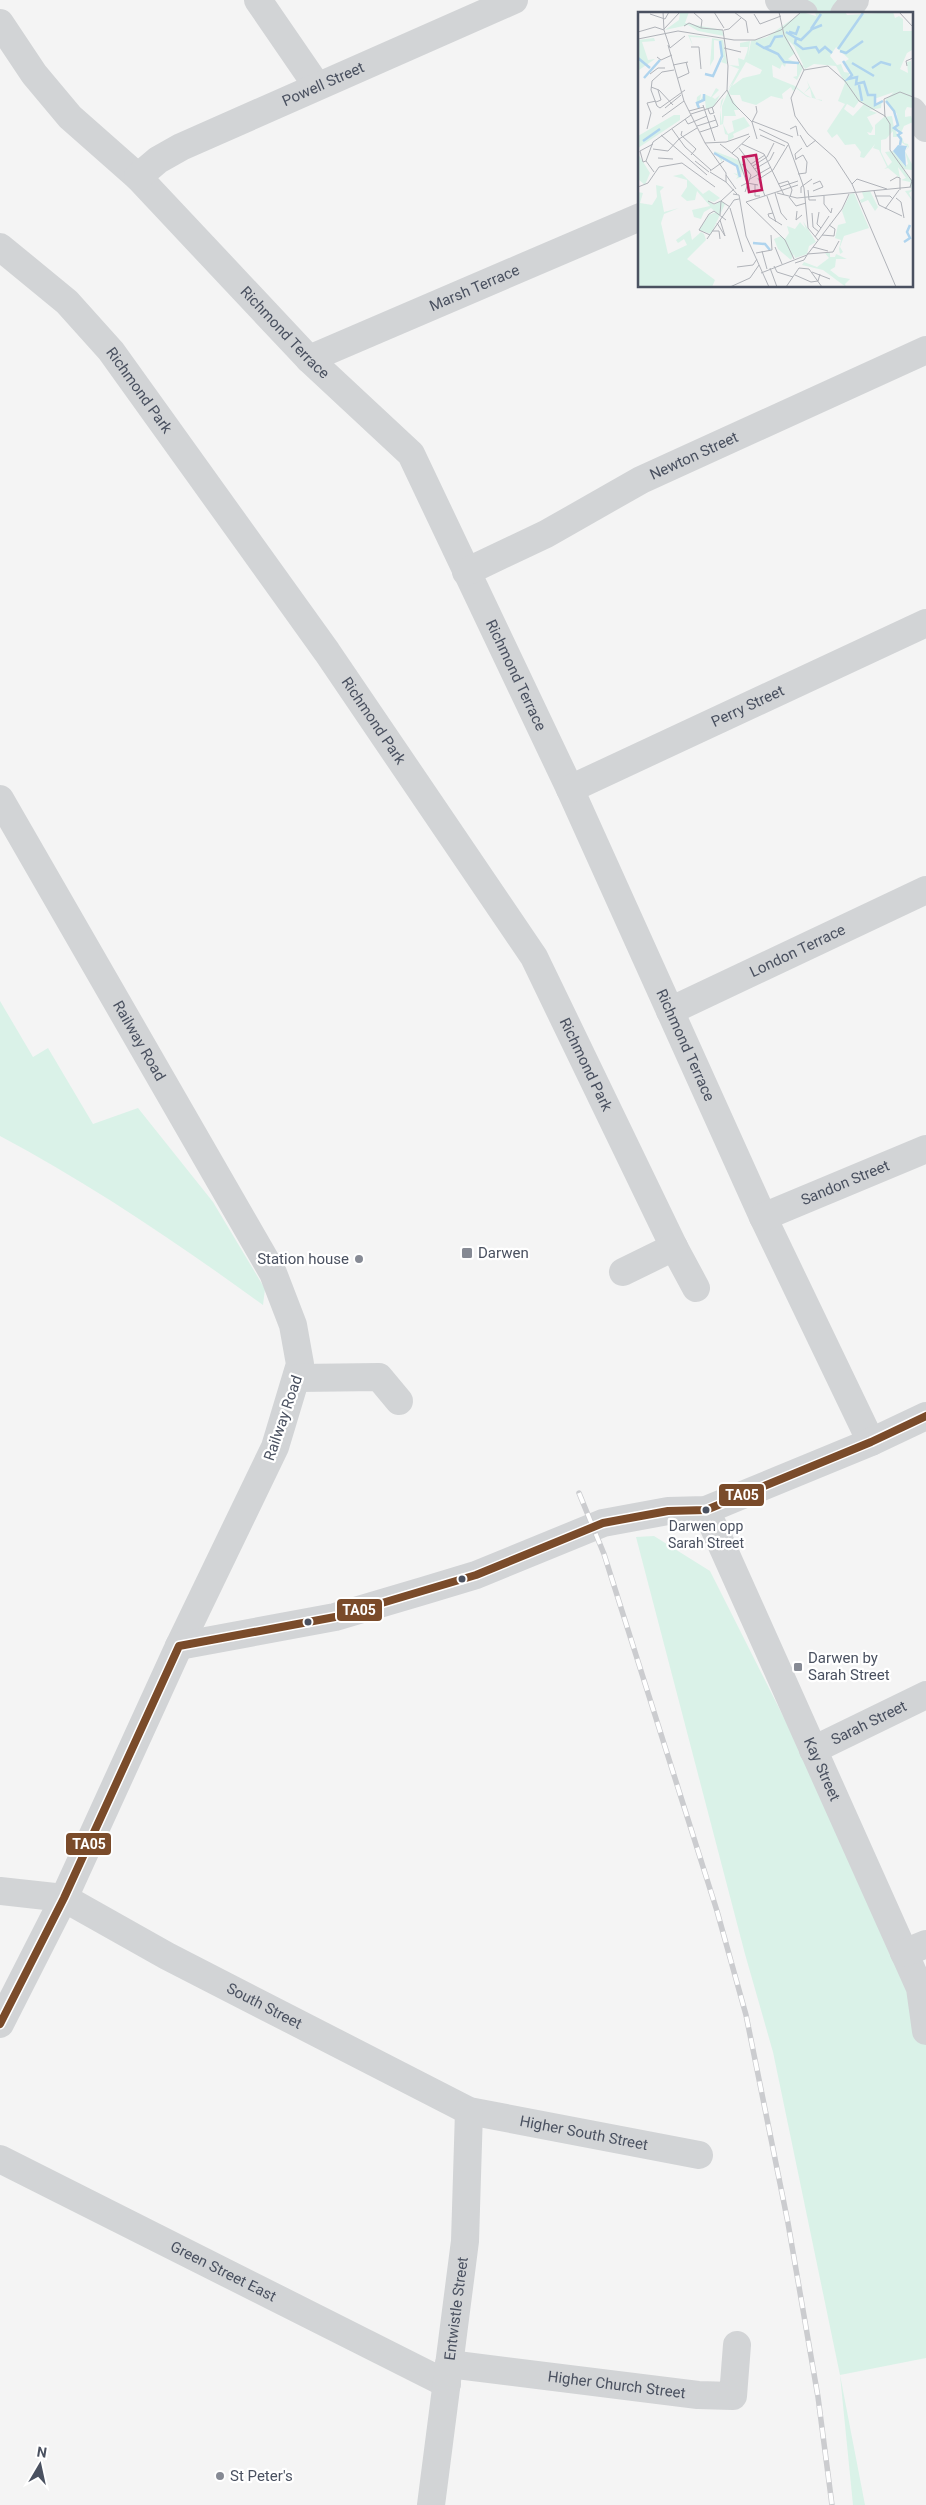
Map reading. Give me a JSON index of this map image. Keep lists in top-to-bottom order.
{
  "streets": {
    "street": [
      "Powell Street",
      "Marsh Terrace",
      "Richmond Terrace",
      "Richmond Park",
      "Newton Street",
      "Perry Street",
      "London Terrace",
      "Railway Road",
      "Sandon Street",
      "Sarah Street",
      "Kay Street",
      "South Street",
      "Higher South Street",
      "Green Street East",
      "Entwistle Street",
      "Higher Church Street"
    ]
  },
  "crossings": [
    ["Powell Street", "Richmond Terrace"],
    ["Marsh Terrace", "Richmond Terrace"],
    ["Richmond Terrace", "Newton Street"],
    ["Richmond Terrace", "Perry Street"],
    ["Richmond Terrace", "London Terrace"],
    ["Richmond Terrace", "Sandon Street"],
    ["Railway Road", "South Street"],
    ["Sarah Street", "Kay Street"],
    ["South Street", "Higher South Street"],
    ["South Street", "Entwistle Street"],
    ["Higher South Street", "Entwistle Street"],
    ["Green Street East", "Entwistle Street"],
    ["Green Street East", "Higher Church Street"],
    ["Entwistle Street", "Higher Church Street"]
  ],
  "places": {
    "transit": ["Darwen", "Darwen by Sarah Street"],
    "other": ["Station house", "Darwen opp Sarah Street", "St Peter's"]
  },
  "lines": ["transit line TA05"],
  "north": "top"
}
